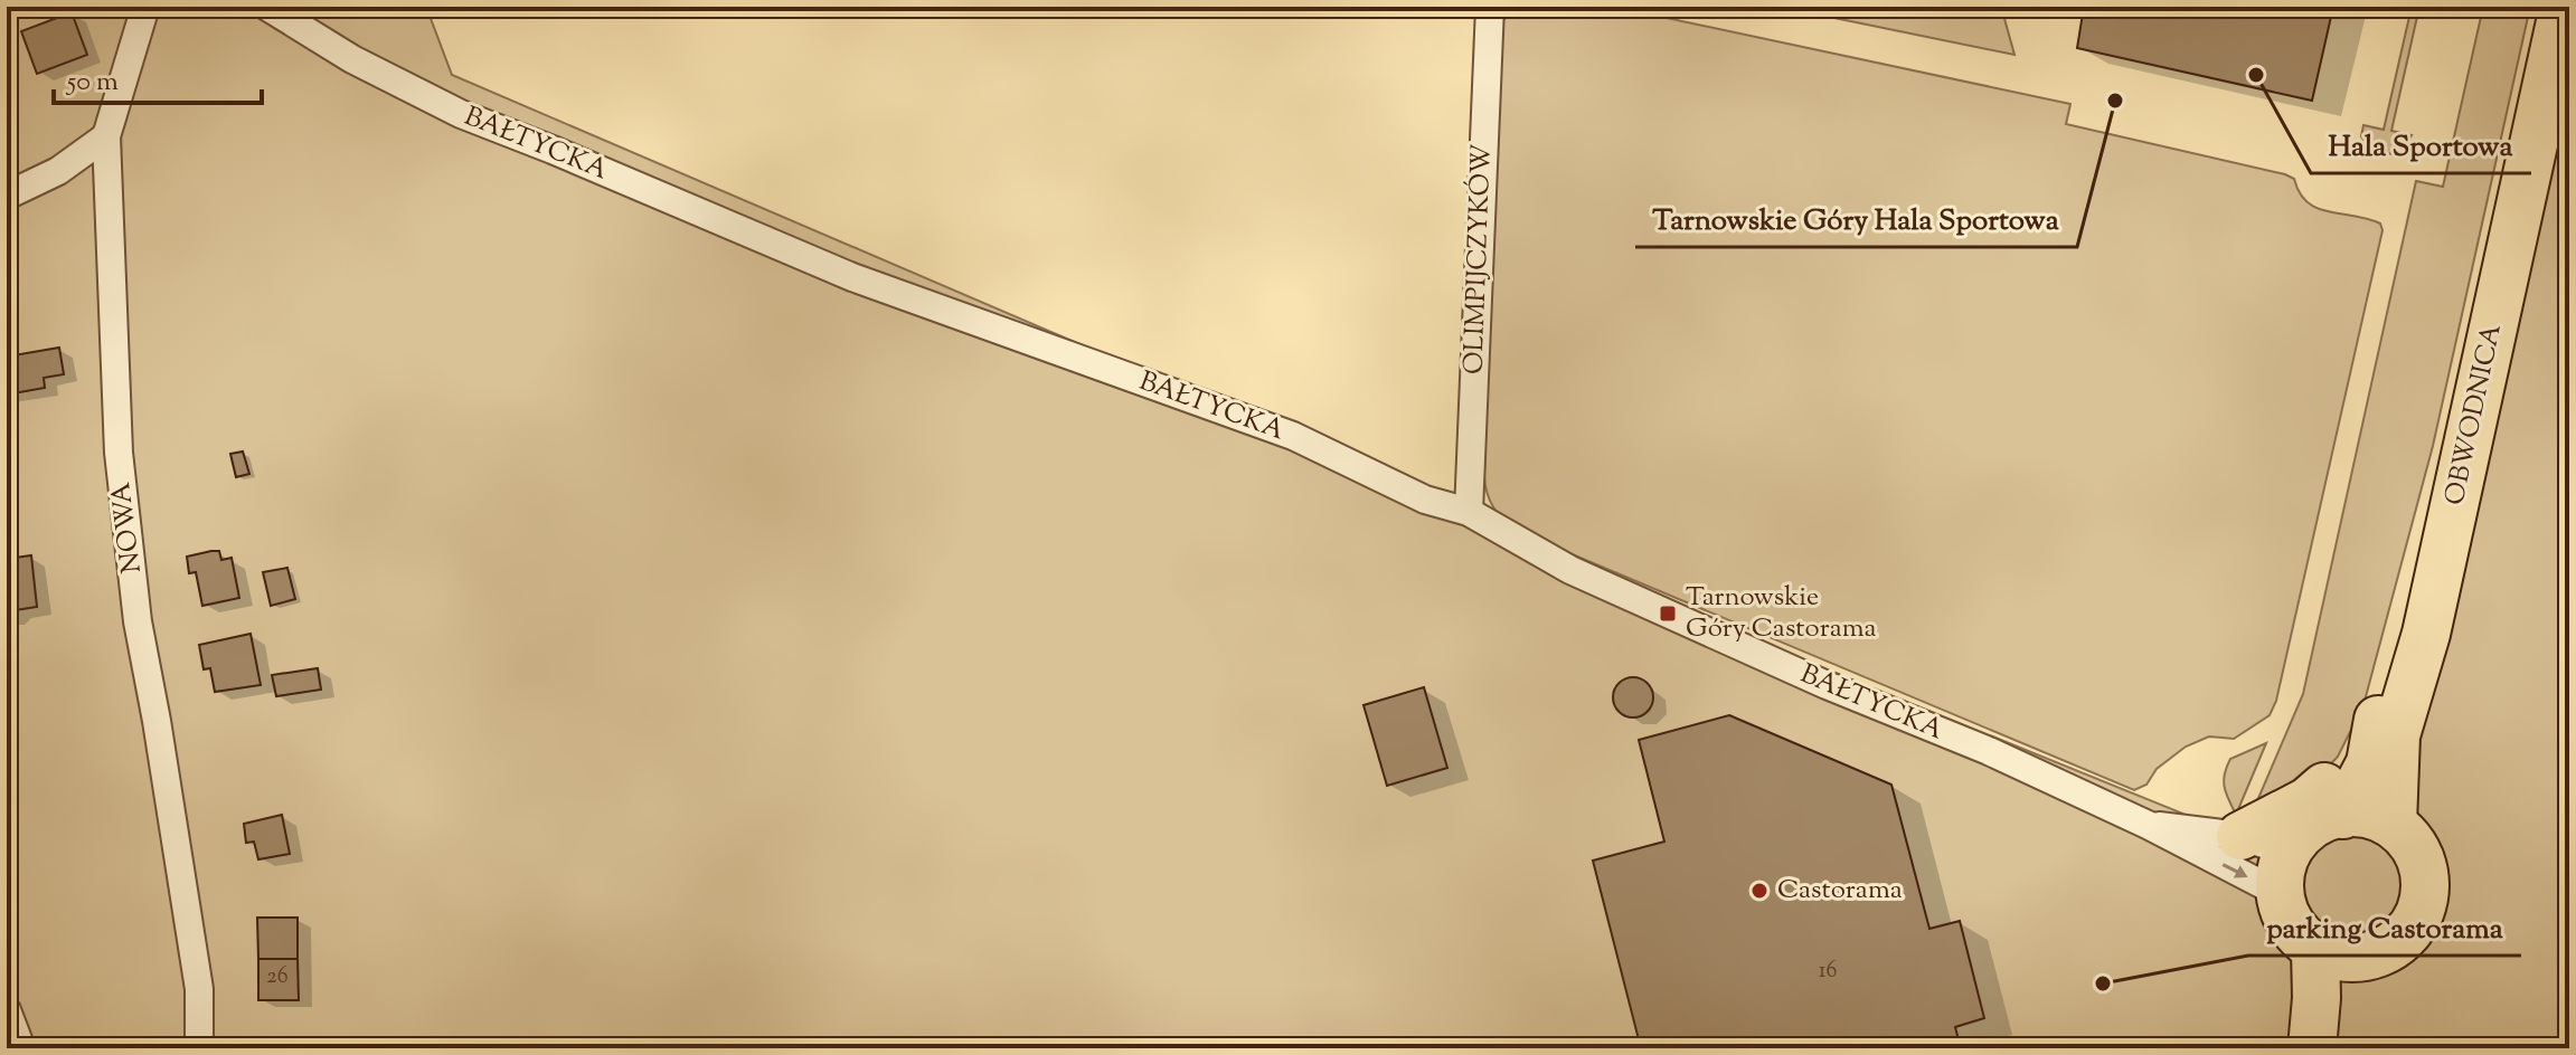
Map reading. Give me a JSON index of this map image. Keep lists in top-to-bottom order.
{
  "streets": {
    "highway": ["OBWODNICA"],
    "street": ["BAŁTYCKA", "OLIMPIJCZYKÓW", "NOWA"]
  },
  "crossings": [
    ["BAŁTYCKA", "OLIMPIJCZYKÓW"],
    ["BAŁTYCKA", "OBWODNICA"]
  ],
  "places": {
    "other": [
      "Hala Sportowa",
      "Tarnowskie Góry Hala Sportowa",
      "Castorama",
      "parking Castorama"
    ],
    "transit": ["Tarnowskie Góry Castorama"]
  },
  "house_numbers": ["16", "26"],
  "scale_bar": "50 m"
}
